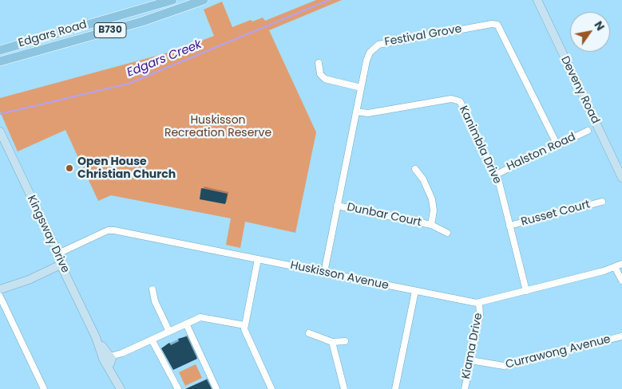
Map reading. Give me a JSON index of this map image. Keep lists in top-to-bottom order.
{
  "streets": {
    "main road": ["B730", "Edgars Road"],
    "street": [
      "Festival Grove",
      "Deveny Road",
      "Kanimbla Drive",
      "Halston Road",
      "Russet Court",
      "Dunbar Court",
      "Kingsway Drive",
      "Huskisson Avenue",
      "Kiama Drive",
      "Currawong Avenue"
    ]
  },
  "crossings": [
    ["Festival Grove", "Kanimbla Drive"],
    ["Festival Grove", "Halston Road"],
    ["Festival Grove", "Dunbar Court"],
    ["Festival Grove", "Huskisson Avenue"],
    ["Kanimbla Drive", "Halston Road"],
    ["Kanimbla Drive", "Russet Court"],
    ["Kanimbla Drive", "Huskisson Avenue"],
    ["Kingsway Drive", "Huskisson Avenue"],
    ["Huskisson Avenue", "Kiama Drive"],
    ["Kiama Drive", "Currawong Avenue"]
  ],
  "water": ["Edgars Creek"],
  "parks": ["Huskisson Recreation Reserve"],
  "places": ["Open House Christian Church"],
  "north": "top right"
}
